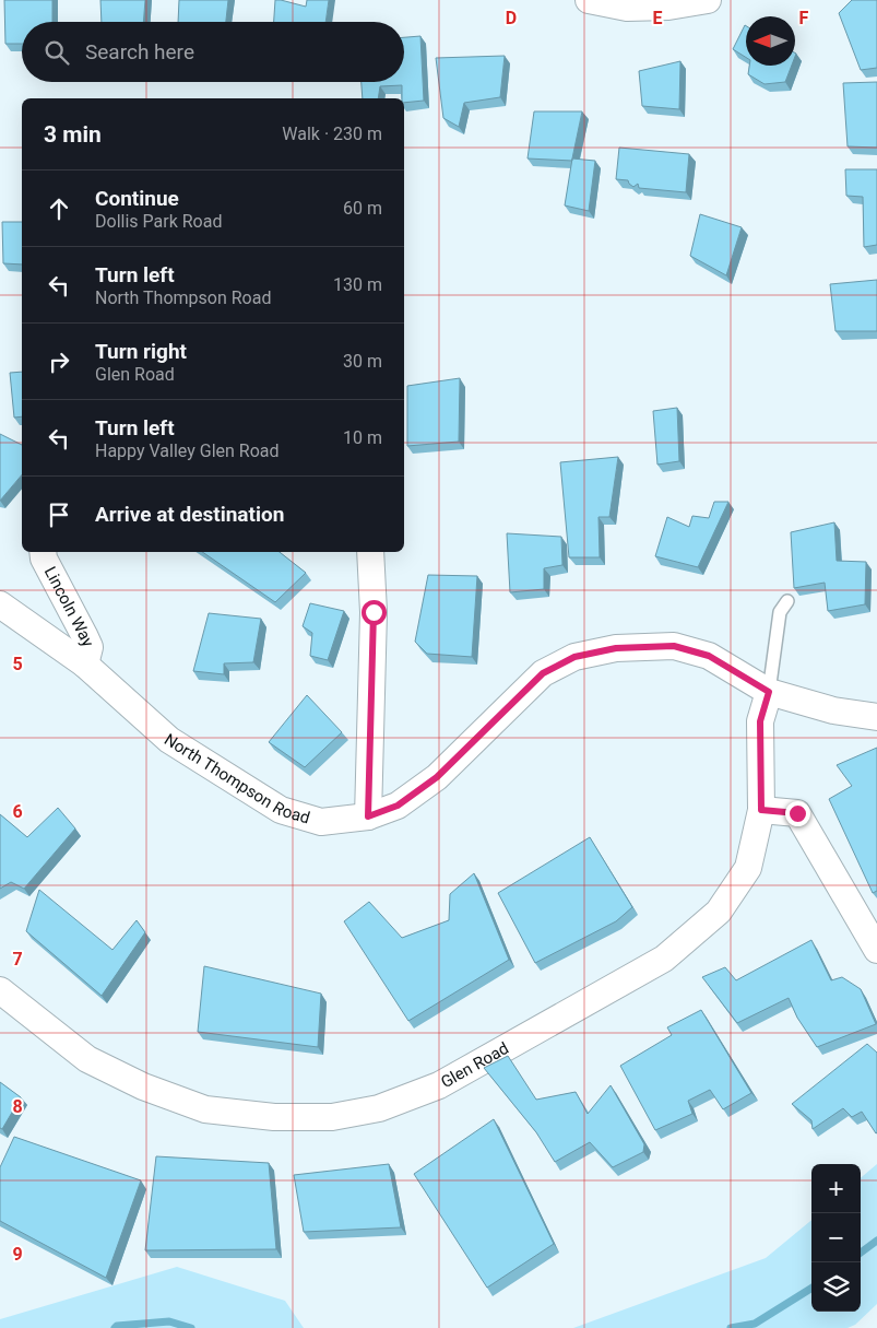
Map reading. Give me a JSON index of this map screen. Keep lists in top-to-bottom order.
{
  "streets": {
    "street": ["Lincoln Way", "North Thompson Road", "Glen Road"]
  },
  "crossings": [
    ["Lincoln Way", "North Thompson Road"],
    ["North Thompson Road", "Glen Road"]
  ],
  "north": "left",
  "page": {
    "search": "Search here",
    "heading": ["3 min", "Walk · 230 m"],
    "list": [
      ["Continue", "Dollis Park Road", "60 m"],
      ["Turn left", "North Thompson Road", "130 m"],
      ["Turn right", "Glen Road", "30 m"],
      ["Turn left", "Happy Valley Glen Road", "10 m"],
      "Arrive at destination"
    ],
    "map_buttons": ["+", "−"]
  },
  "grid": {
    "columns": ["D", "E", "F"],
    "rows": [
      "5",
      "6",
      "7",
      "8",
      "9"
    ]
  }
}
